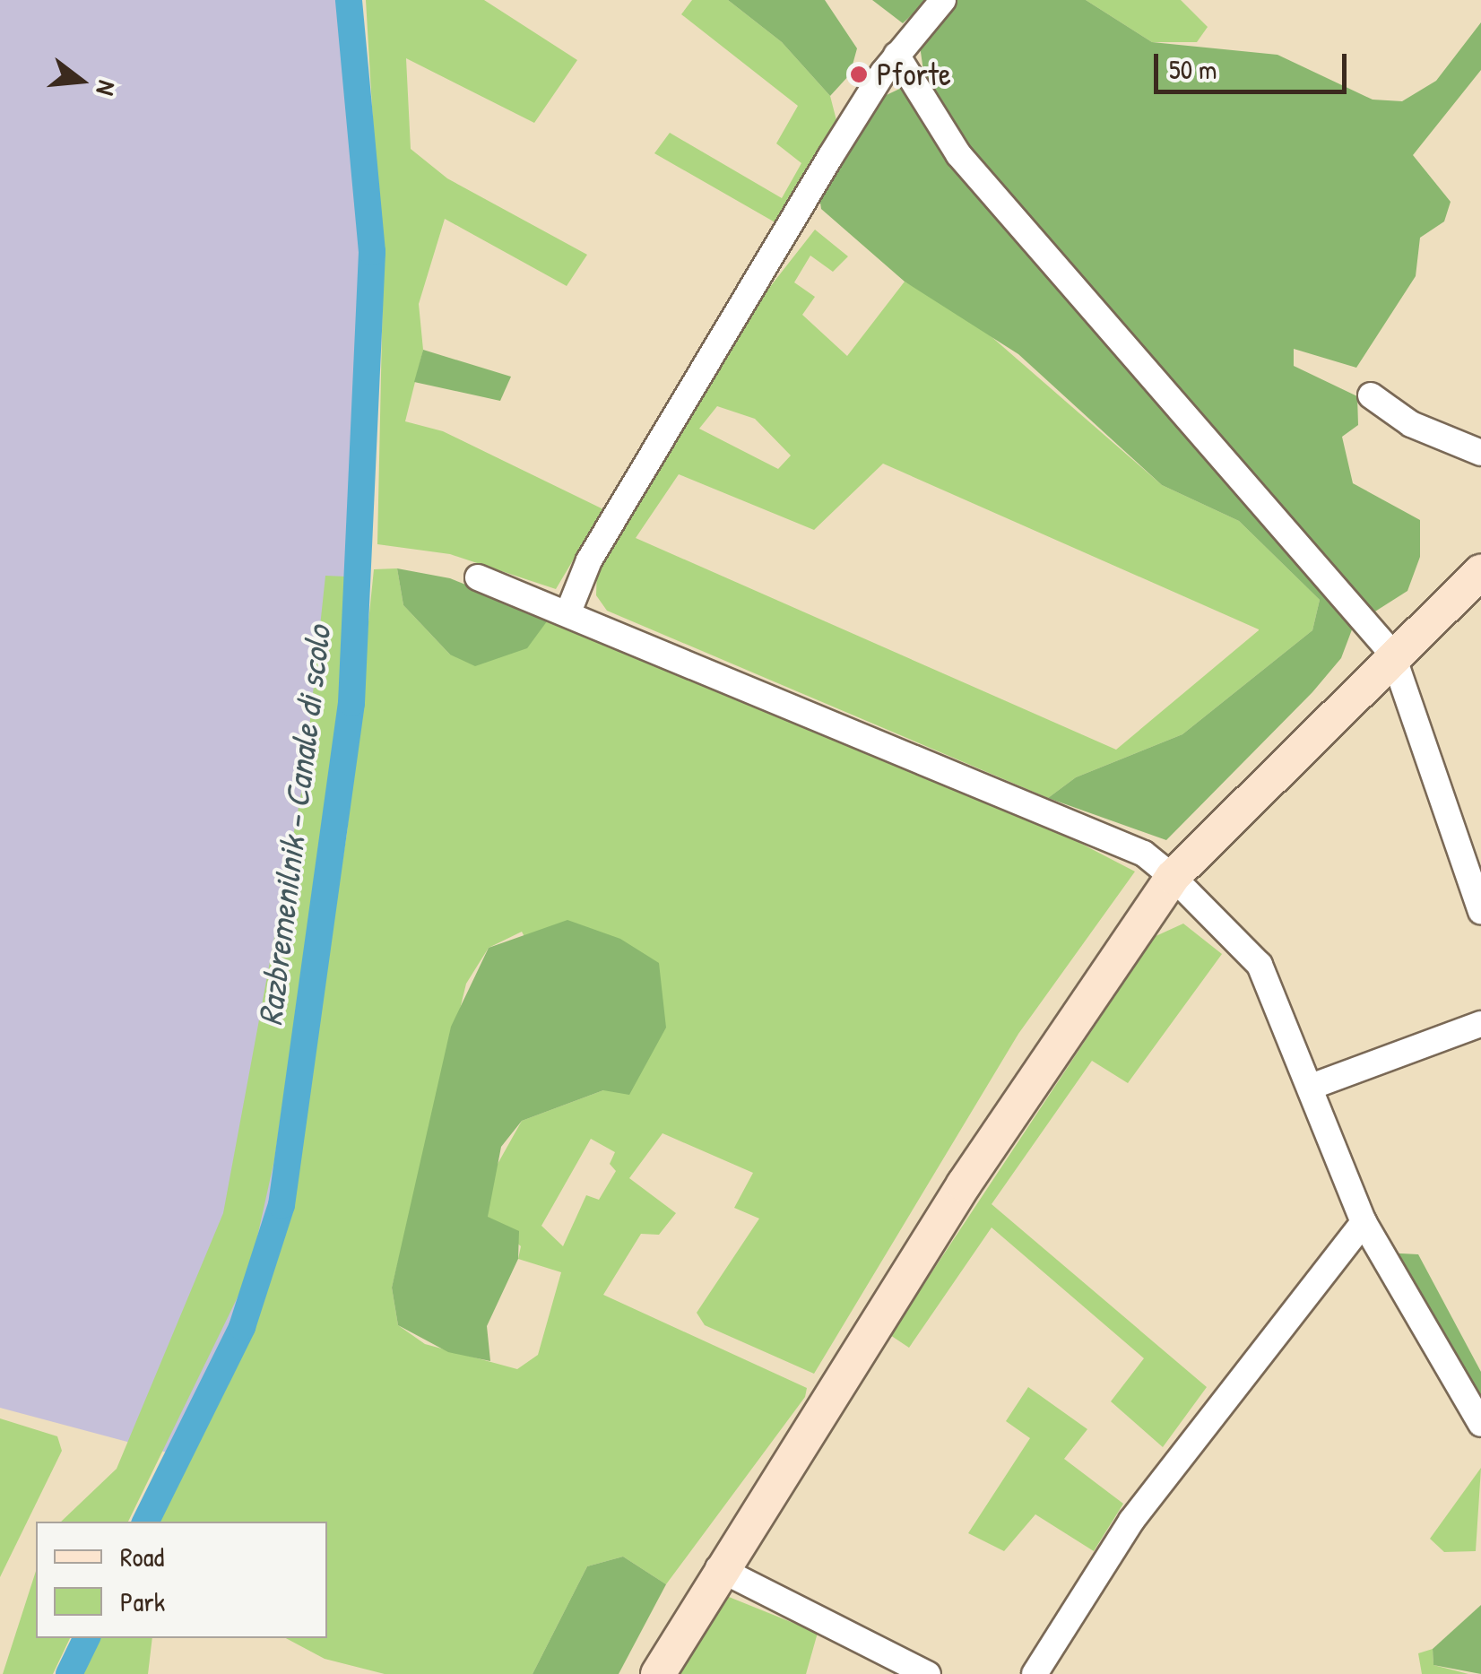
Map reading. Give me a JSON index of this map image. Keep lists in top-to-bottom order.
{
  "water": ["Razbremenilnik - Canale di scolo"],
  "places": ["Pforte"],
  "legend": ["Road", "Park"],
  "scale_bar": "50 m",
  "north": "right"
}
